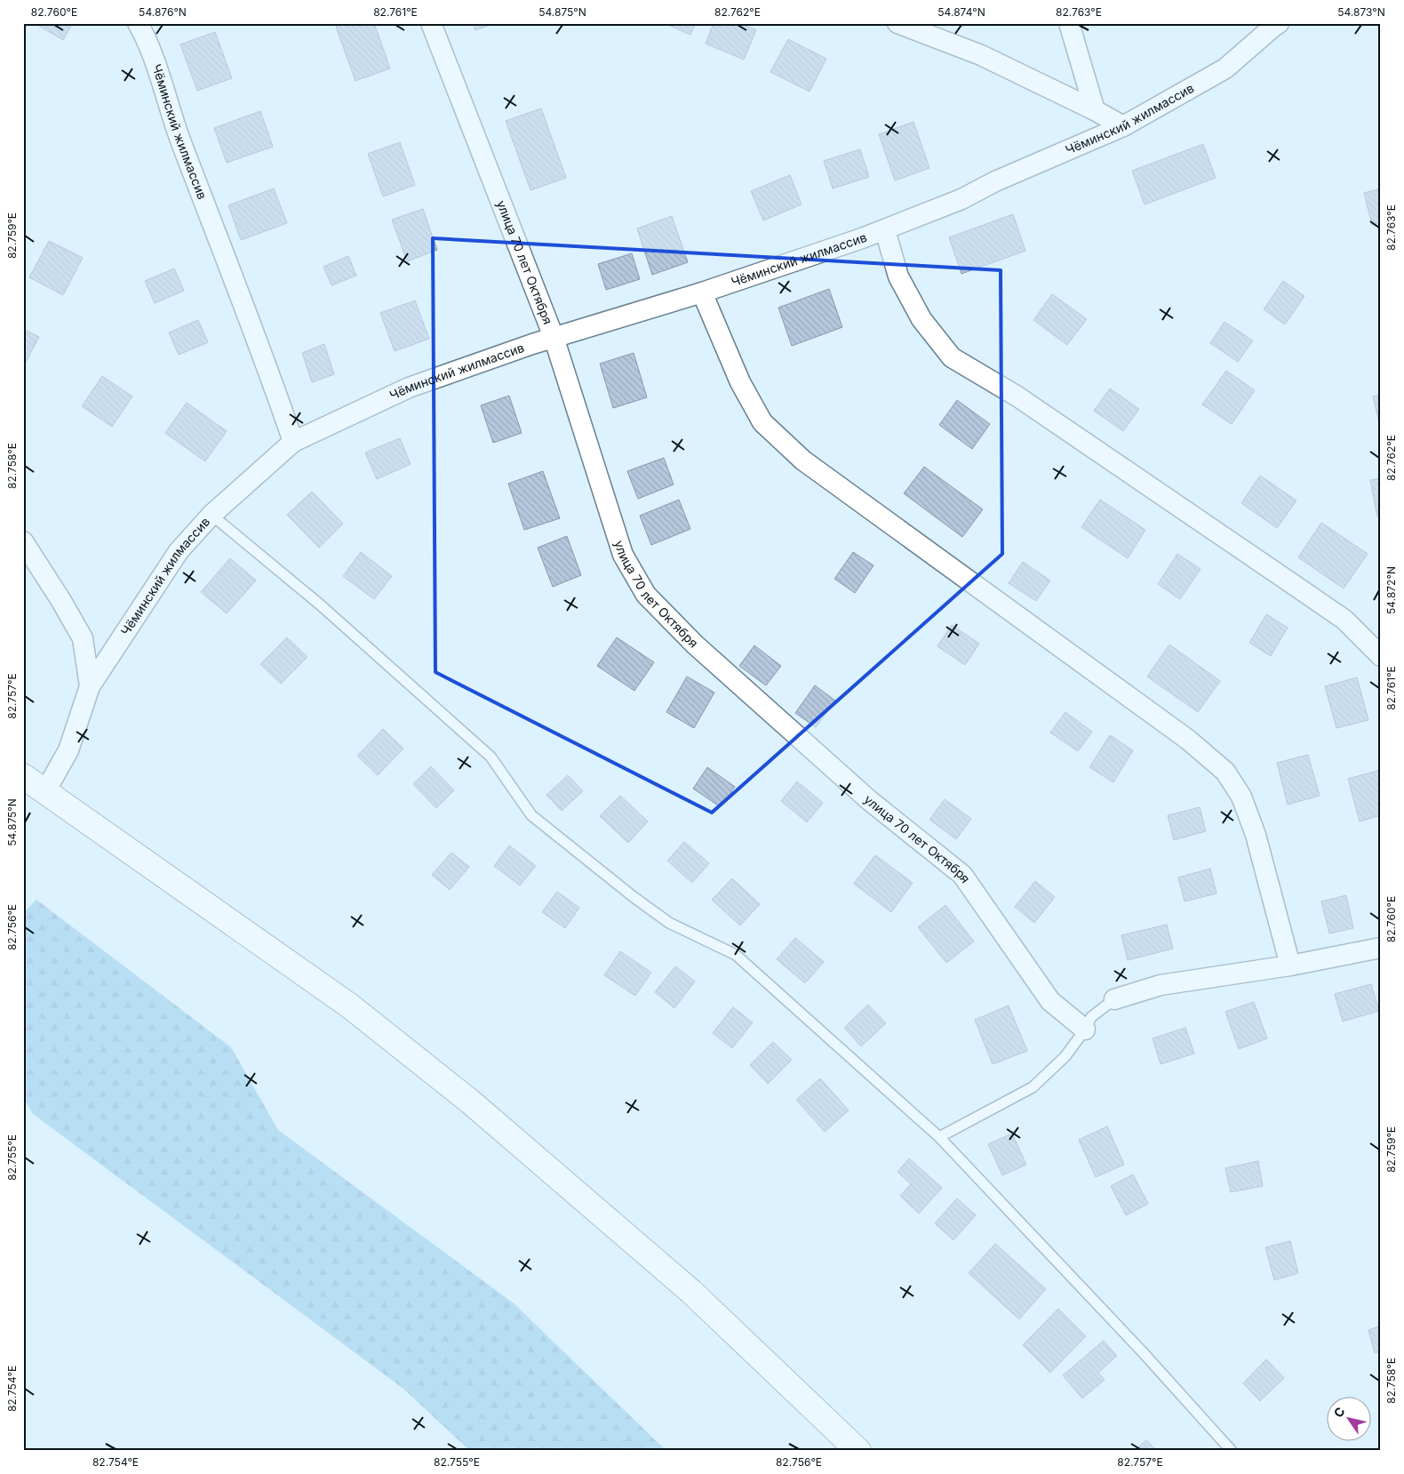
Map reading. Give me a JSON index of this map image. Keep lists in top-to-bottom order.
{
  "streets": {
    "street": ["Чёминский жилмассив", "улица 70 лет Октября"]
  },
  "crossings": [
    ["Чёминский жилмассив", "улица 70 лет Октября"]
  ],
  "north": "top left",
  "coordinates": [
    "82.760°E",
    "54.876°N",
    "82.761°E",
    "54.875°N",
    "82.762°E",
    "54.874°N",
    "82.763°E",
    "54.873°N",
    "82.759°E",
    "82.758°E",
    "54.872°N",
    "82.757°E",
    "82.756°E",
    "82.755°E",
    "82.754°E"
  ]
}
